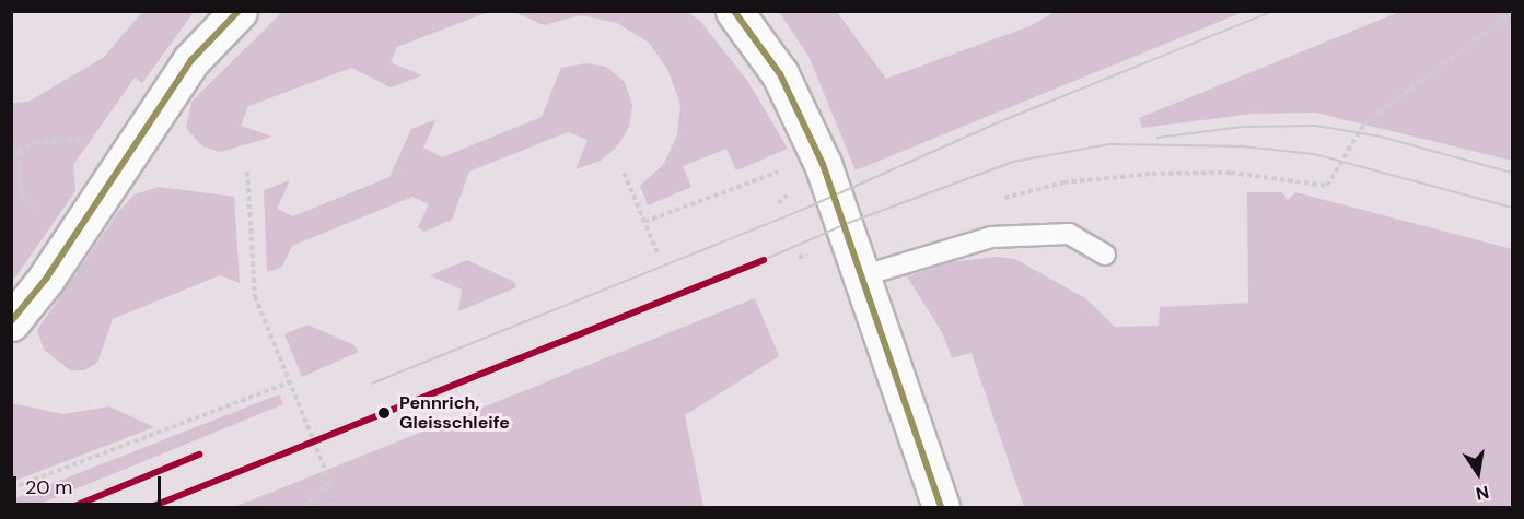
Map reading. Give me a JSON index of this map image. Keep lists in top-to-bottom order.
{
  "places": ["Pennrich, Gleisschleife"],
  "scale_bar": "20 m",
  "north": "bottom"
}
